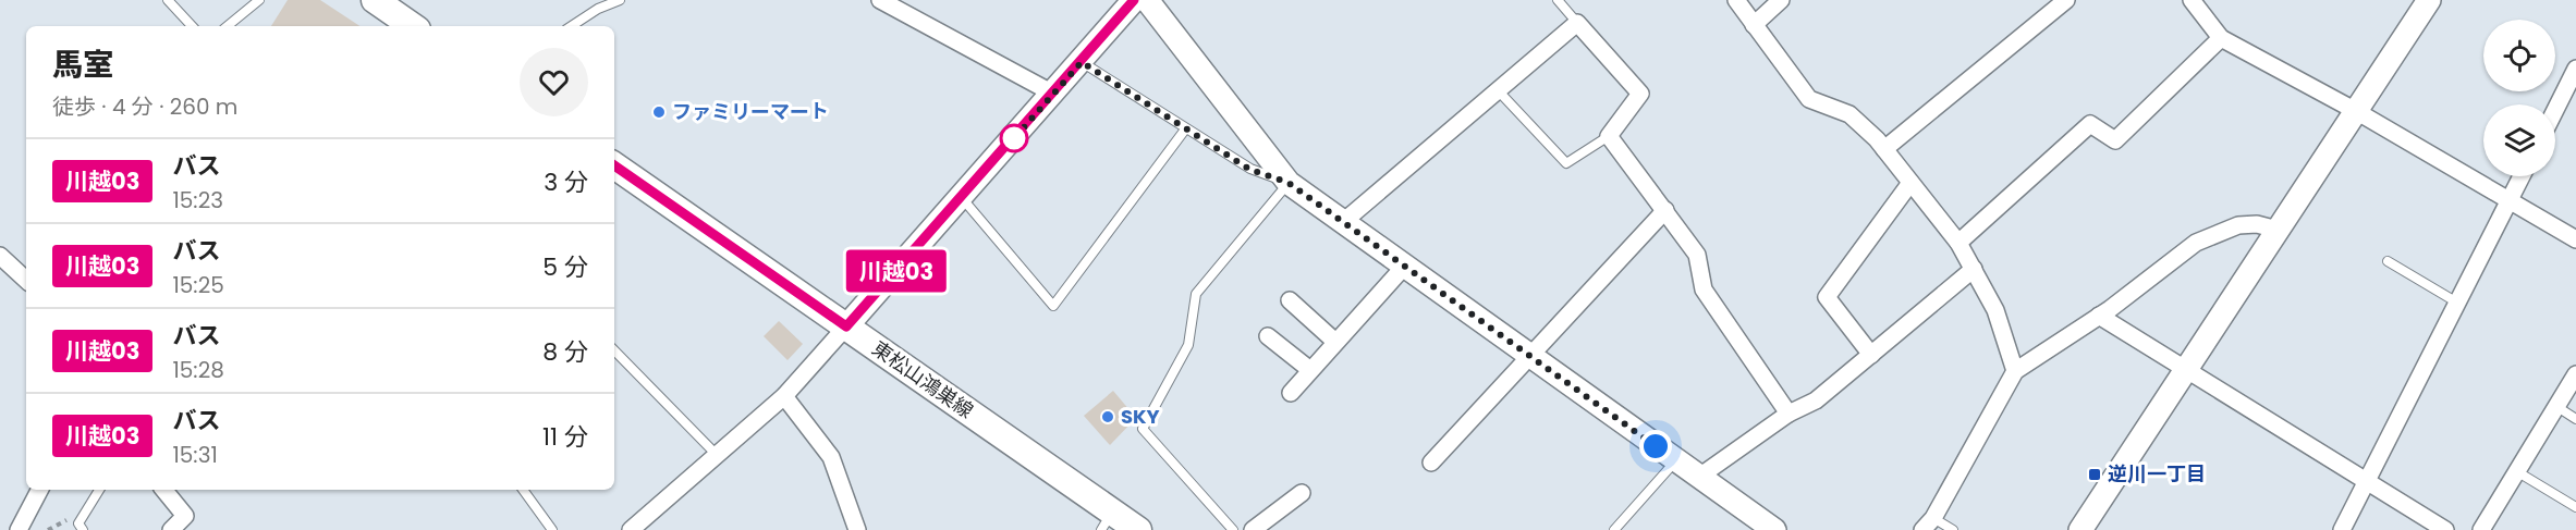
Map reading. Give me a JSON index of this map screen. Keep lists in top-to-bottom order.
{
  "streets": {
    "main road": ["東松山鴻巣線"]
  },
  "places": {
    "other": ["ファミリーマート", "SKY"],
    "transit": ["逆川一丁目"]
  },
  "lines": ["bus line 川越03"],
  "page": {
    "on_map": "川越03",
    "heading": ["馬室", "徒歩 · 4 分 · 260 m"],
    "list": [
      {
        "mark": "川越03",
        "name": "バス",
        "note": "15:23",
        "value": "3 分"
      },
      {
        "mark": "川越03",
        "name": "バス",
        "note": "15:25",
        "value": "5 分"
      },
      {
        "mark": "川越03",
        "name": "バス",
        "note": "15:28",
        "value": "8 分"
      },
      {
        "mark": "川越03",
        "name": "バス",
        "note": "15:31",
        "value": "11 分"
      }
    ]
  }
}
